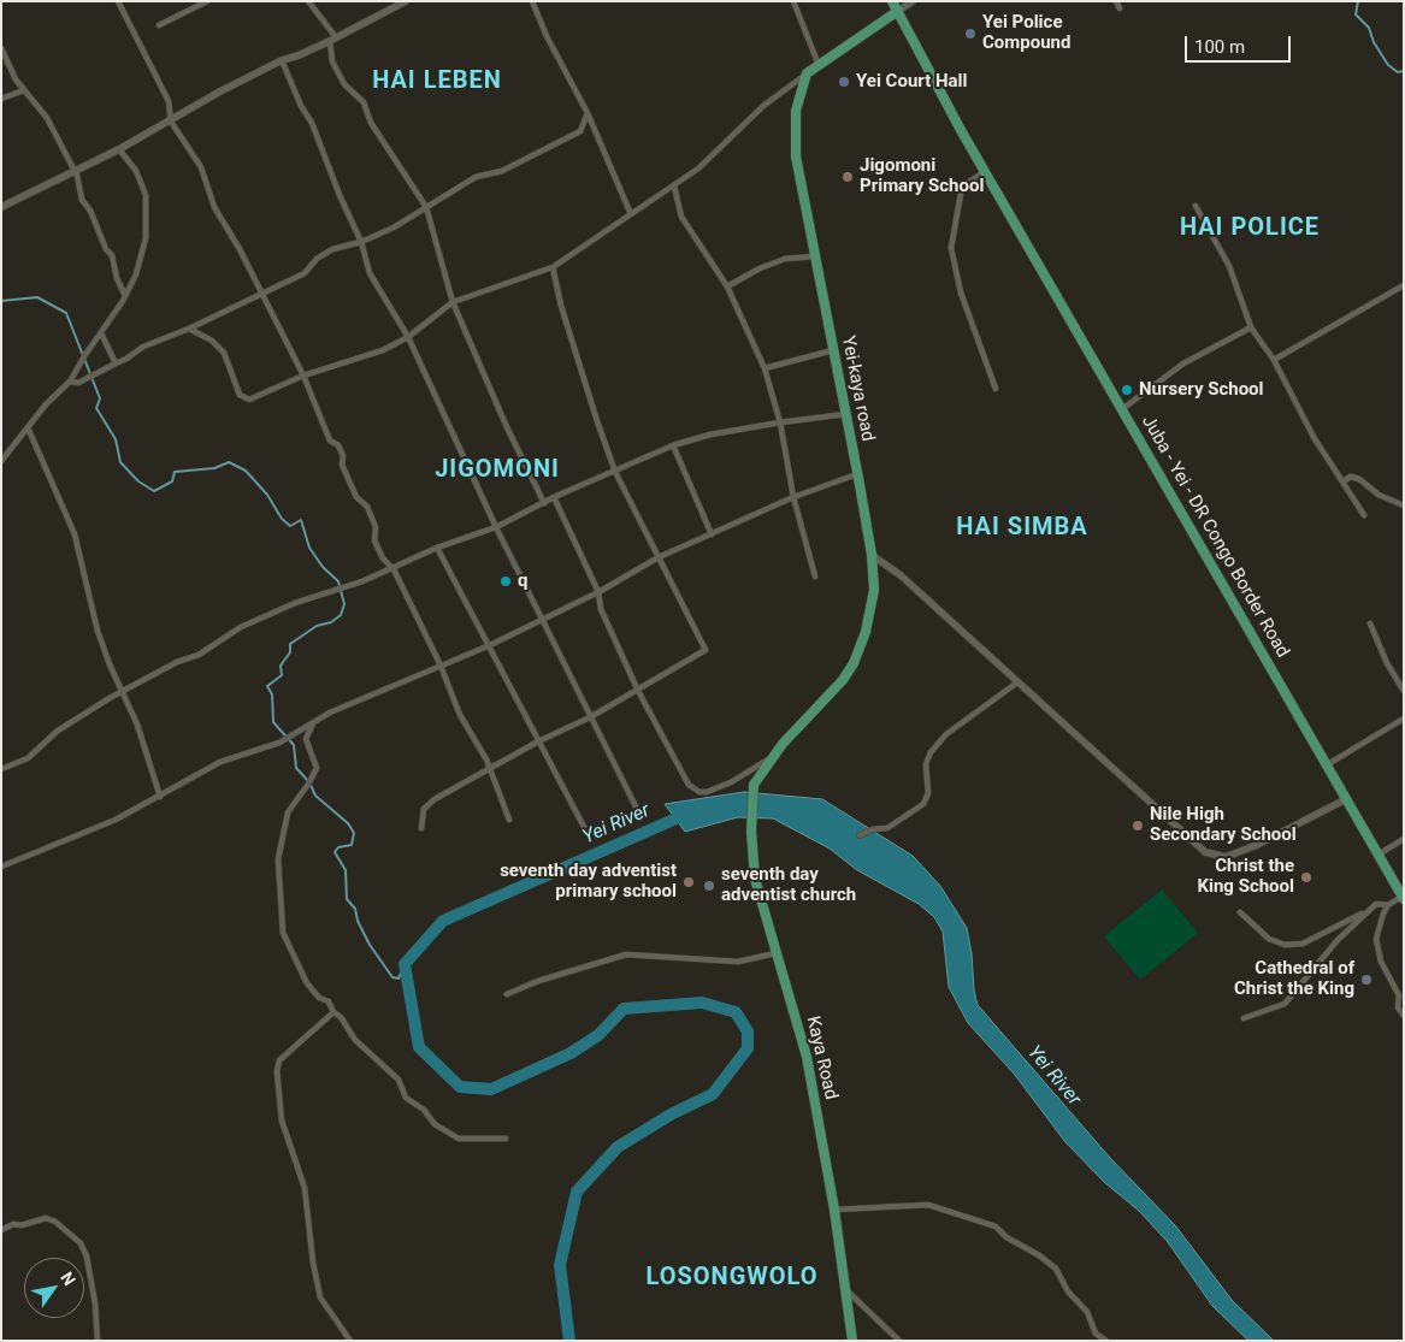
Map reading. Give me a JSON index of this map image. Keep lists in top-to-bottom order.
{
  "streets": {
    "main road": ["Yei-kaya road", "Juba - Yei - DR Congo Border Road", "Kaya Road"]
  },
  "crossings": [
    ["Yei-kaya road", "Kaya Road"]
  ],
  "districts": [
    "HAI LEBEN",
    "HAI POLICE",
    "JIGOMONI",
    "HAI SIMBA",
    "LOSONGWOLO"
  ],
  "water": ["Yei River"],
  "places": [
    "Yei Police Compound",
    "Yei Court Hall",
    "Jigomoni Primary School",
    "Nursery School",
    "q",
    "Nile High Secondary School",
    "Christ the King School",
    "seventh day adventist primary school",
    "seventh day adventist church",
    "Cathedral of Christ the King"
  ],
  "scale_bar": "100 m",
  "north": "top right"
}
